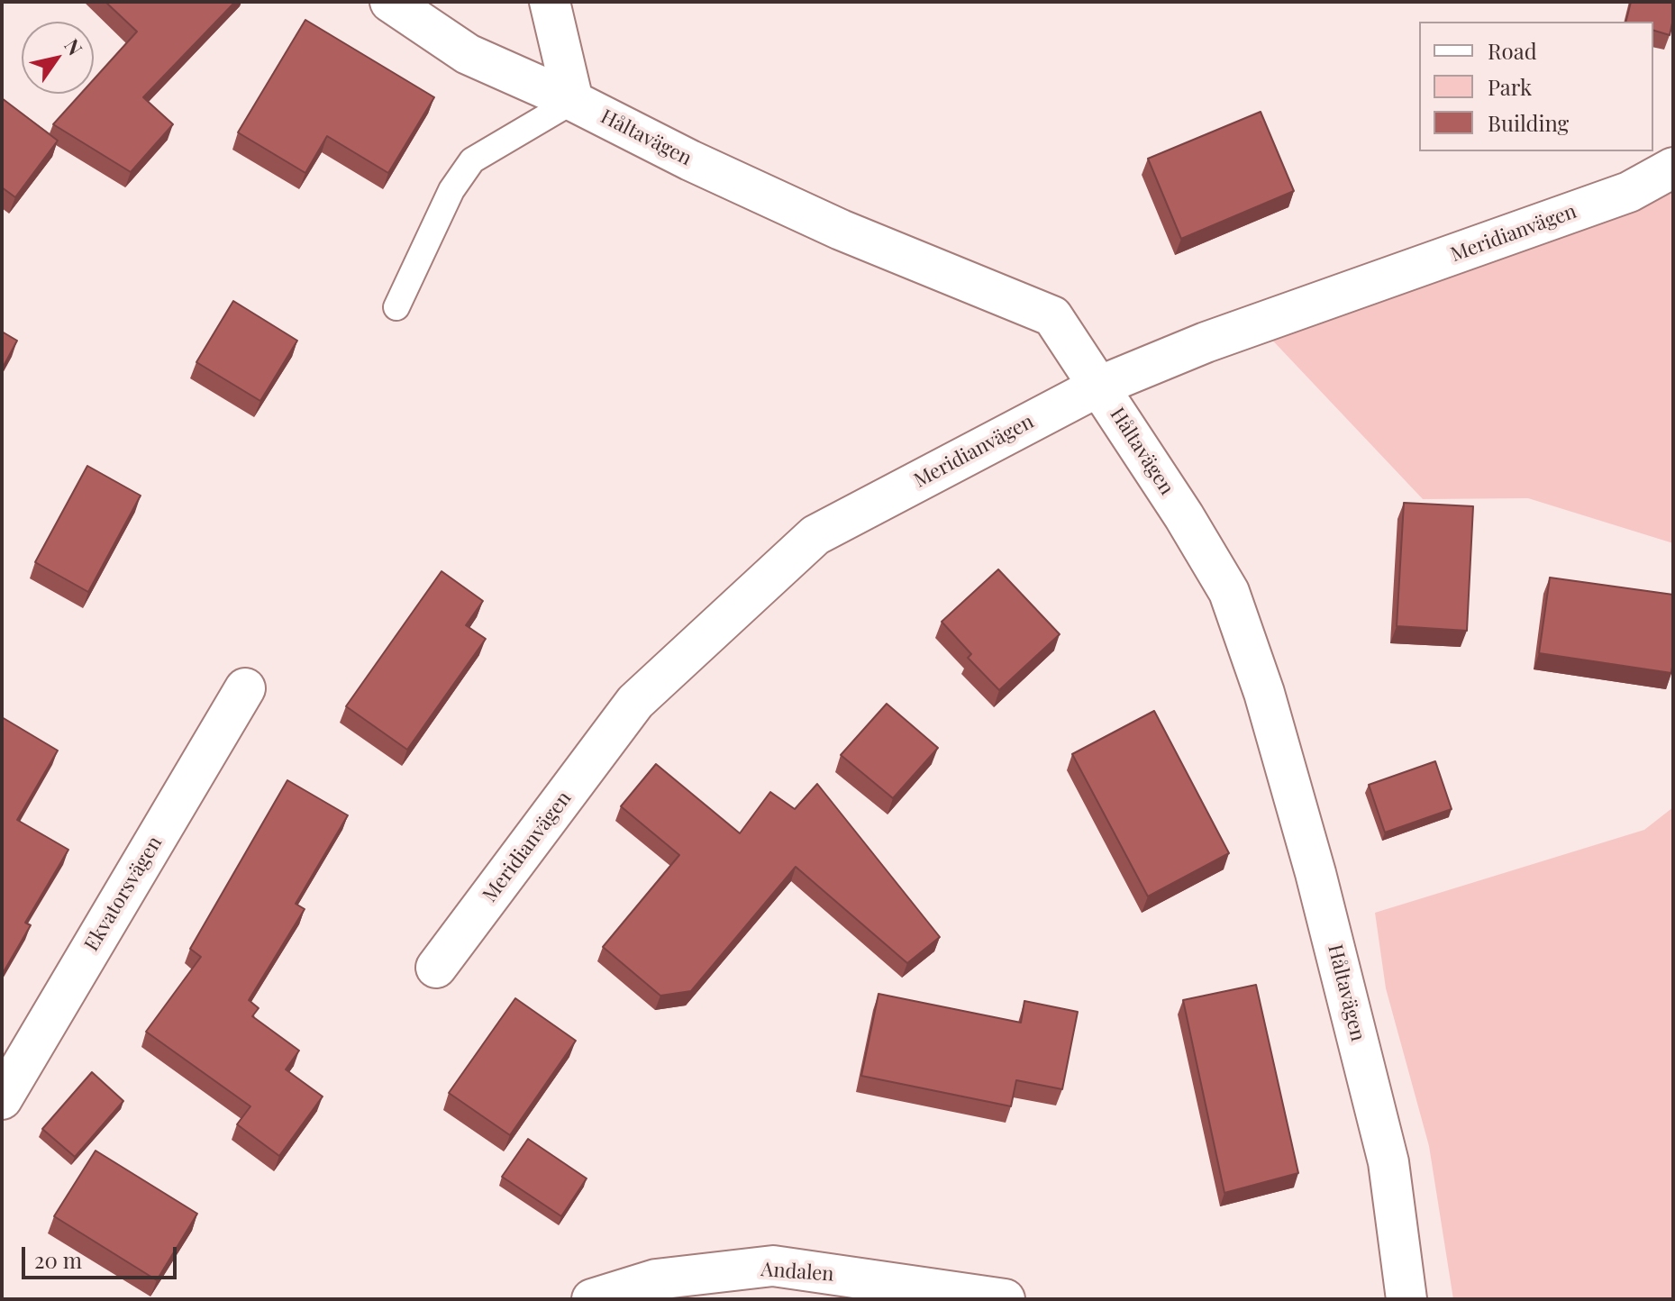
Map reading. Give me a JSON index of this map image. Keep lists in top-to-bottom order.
{
  "streets": {
    "street": [
      "Håltavägen",
      "Meridianvägen",
      "Ekvatorsvägen",
      "Andalen"
    ]
  },
  "crossings": [
    ["Håltavägen", "Meridianvägen"]
  ],
  "legend": ["Road", "Park", "Building"],
  "scale_bar": "20 m",
  "north": "top right"
}
